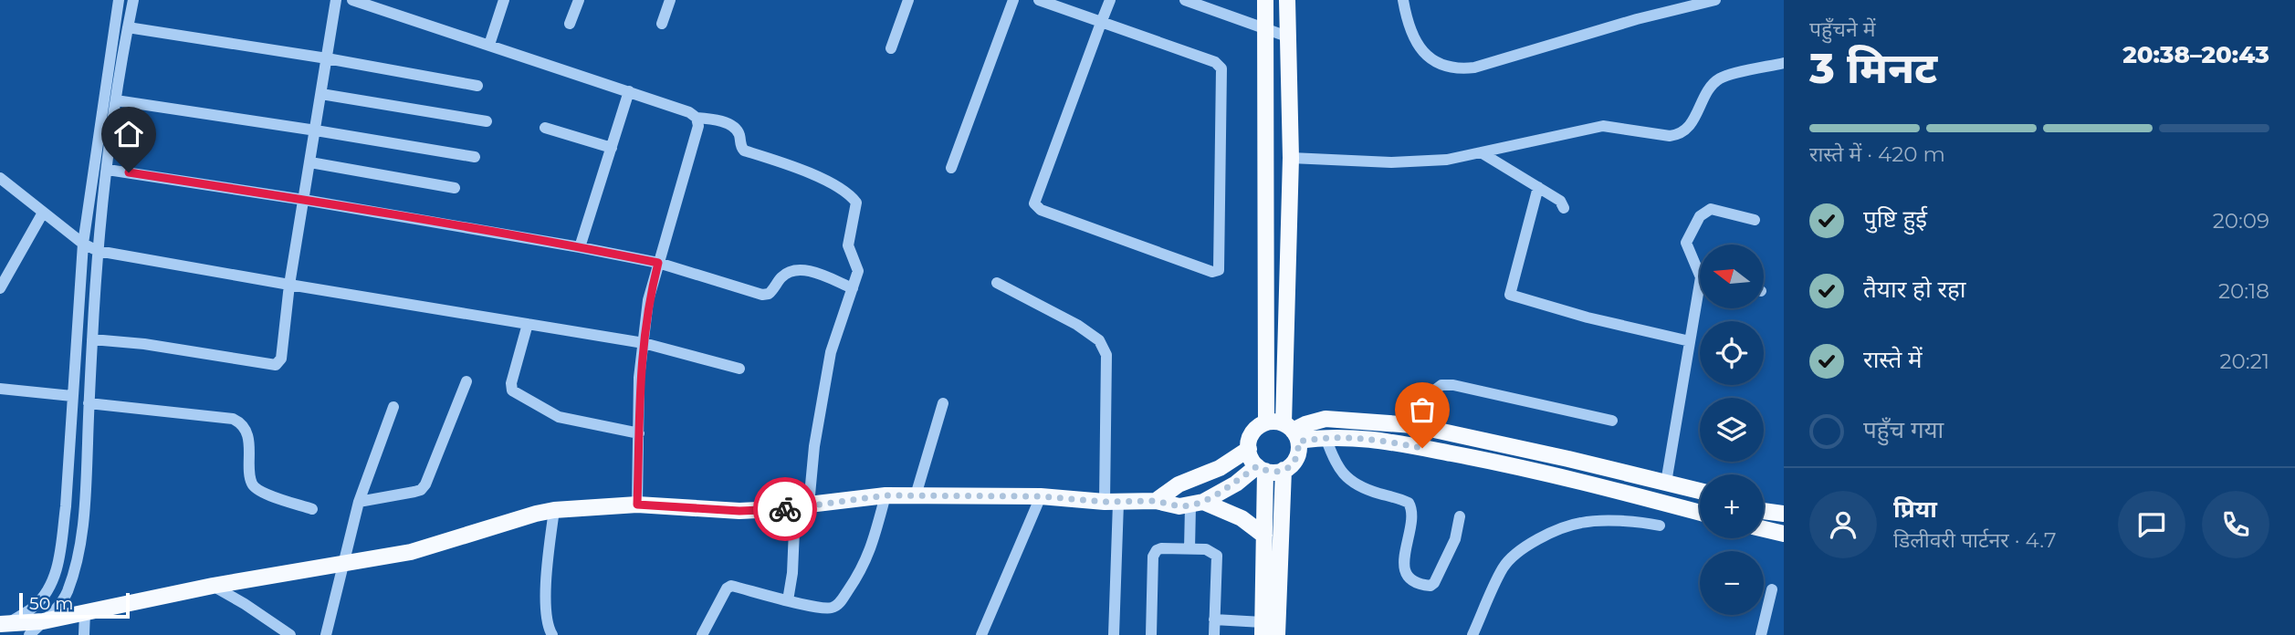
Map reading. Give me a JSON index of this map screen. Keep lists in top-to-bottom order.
{
  "scale_bar": "50 m",
  "north": "left",
  "page": {
    "heading": ["3 मिनट", "पहुँचने में", "20:38–20:43"],
    "panel": ["प्रिया", "डिलीवरी पार्टनर · 4.7"],
    "bar": "रास्ते में · 420 m",
    "list": [
      ["पुष्टि हुई", "20:09"],
      ["तैयार हो रहा", "20:18"],
      ["रास्ते में", "20:21"],
      "पहुँच गया"
    ],
    "map_buttons": ["+", "−"],
    "scale": "50 m"
  }
}
